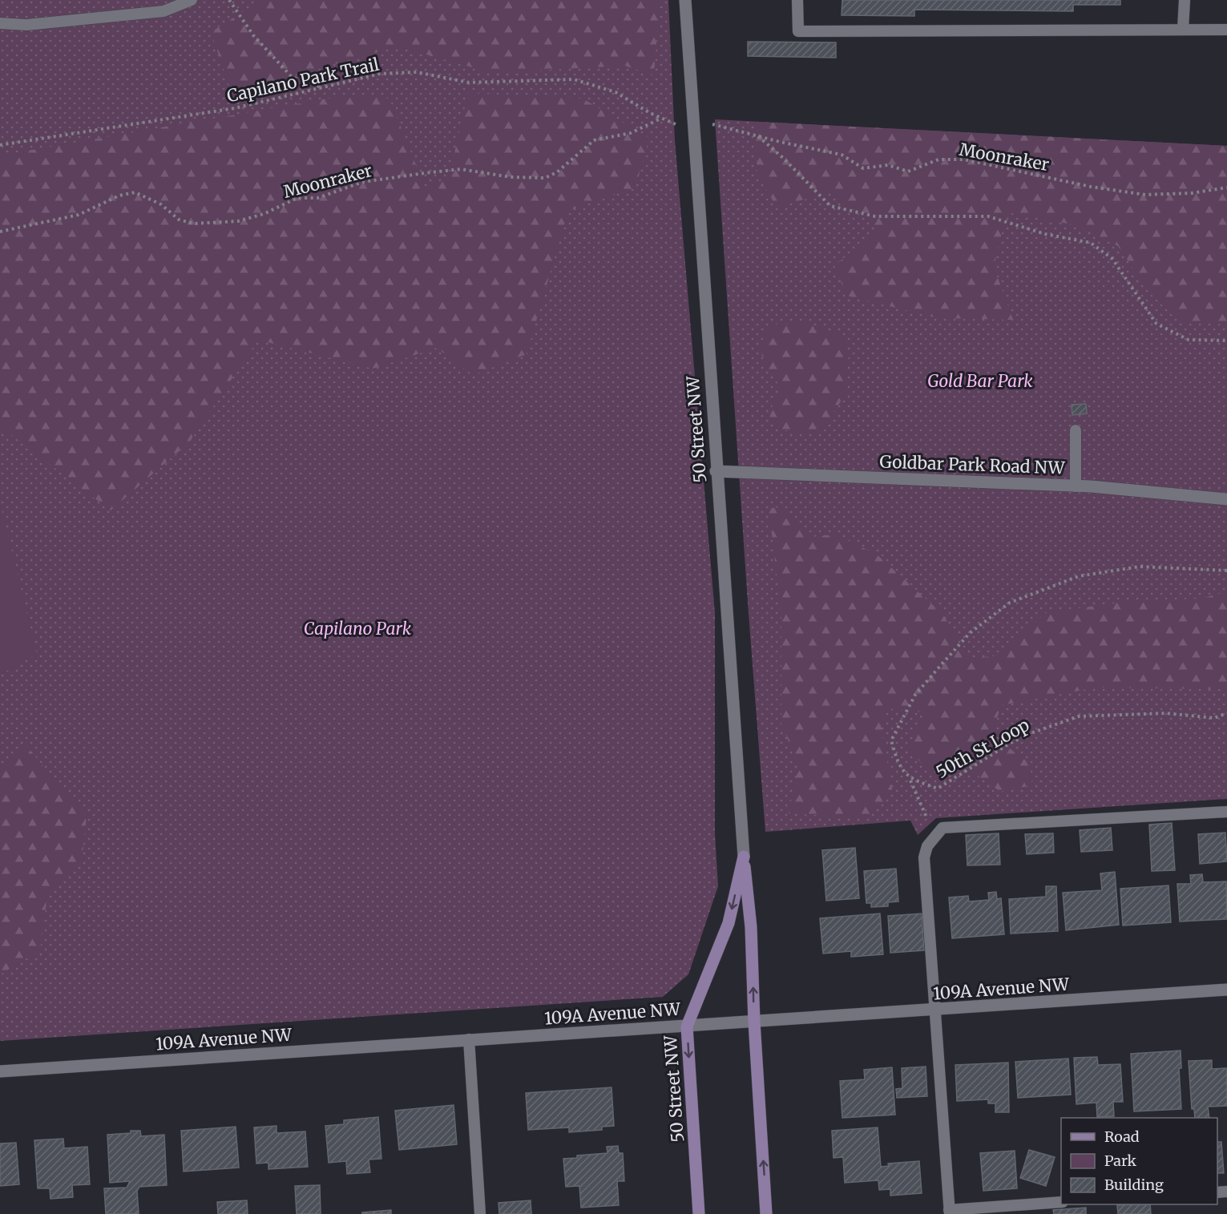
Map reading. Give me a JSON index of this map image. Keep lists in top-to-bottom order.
{
  "streets": {
    "street": ["50 Street NW", "Goldbar Park Road NW", "109A Avenue NW"],
    "path": ["Capilano Park Trail", "Moonraker", "50th St Loop"]
  },
  "crossings": [
    ["Capilano Park Trail", "Moonraker"],
    ["50 Street NW", "Goldbar Park Road NW"],
    ["50 Street NW", "109A Avenue NW"]
  ],
  "parks": ["Gold Bar Park", "Capilano Park"],
  "legend": ["Road", "Park", "Building"]
}
